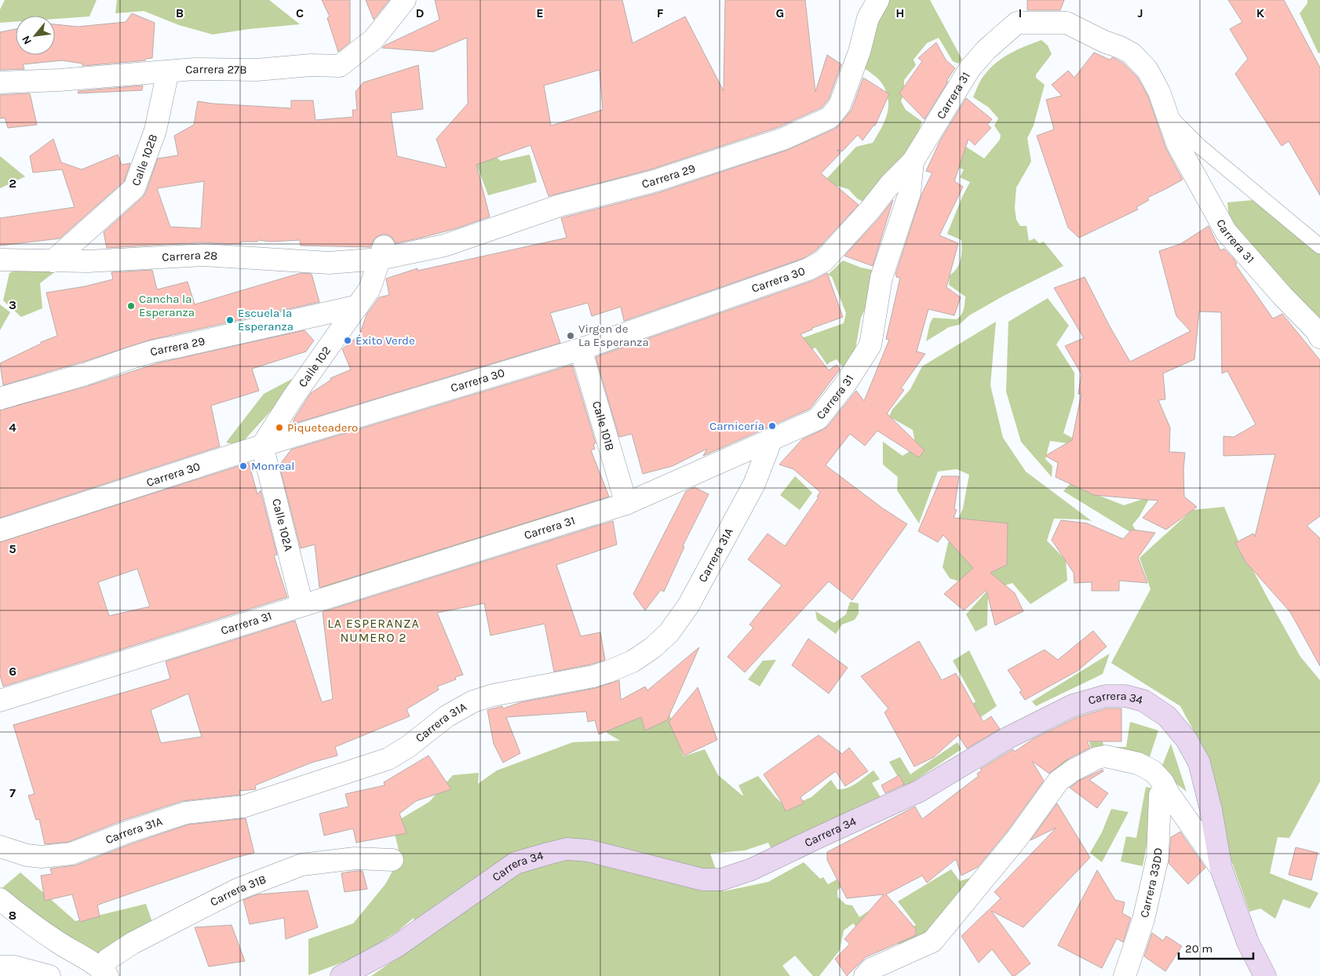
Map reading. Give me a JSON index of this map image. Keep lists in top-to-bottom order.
{
  "streets": {
    "main road": ["Carrera 34"],
    "street": [
      "Carrera 27B",
      "Carrera 31",
      "Calle 102B",
      "Carrera 29",
      "Carrera 28",
      "Carrera 30",
      "Calle 102",
      "Calle 101B",
      "Calle 102A",
      "Carrera 31A",
      "Carrera 33DD",
      "Carrera 31B"
    ]
  },
  "crossings": [
    ["Carrera 27B", "Calle 102B"],
    ["Carrera 31", "Carrera 30"],
    ["Carrera 31", "Calle 101B"],
    ["Carrera 31", "Calle 102A"],
    ["Carrera 31", "Carrera 31A"],
    ["Calle 102B", "Carrera 28"],
    ["Carrera 29", "Carrera 28"],
    ["Carrera 29", "Calle 102"],
    ["Carrera 28", "Calle 102"],
    ["Carrera 30", "Calle 102"],
    ["Carrera 30", "Calle 101B"],
    ["Carrera 30", "Calle 102A"],
    ["Calle 102", "Calle 102A"],
    ["Carrera 34", "Carrera 33DD"]
  ],
  "districts": ["LA ESPERANZA NUMERO 2"],
  "places": [
    "Cancha la Esperanza",
    "Escuela la Esperanza",
    "Virgen de La Esperanza",
    "Éxito Verde",
    "Carnicería",
    "Piqueteadero",
    "Monreal"
  ],
  "scale_bar": "20 m",
  "north": "bottom left",
  "grid": {
    "columns": [
      "B",
      "C",
      "D",
      "E",
      "F",
      "G",
      "H",
      "I",
      "J",
      "K"
    ],
    "rows": [
      "2",
      "3",
      "4",
      "5",
      "6",
      "7",
      "8"
    ]
  }
}
